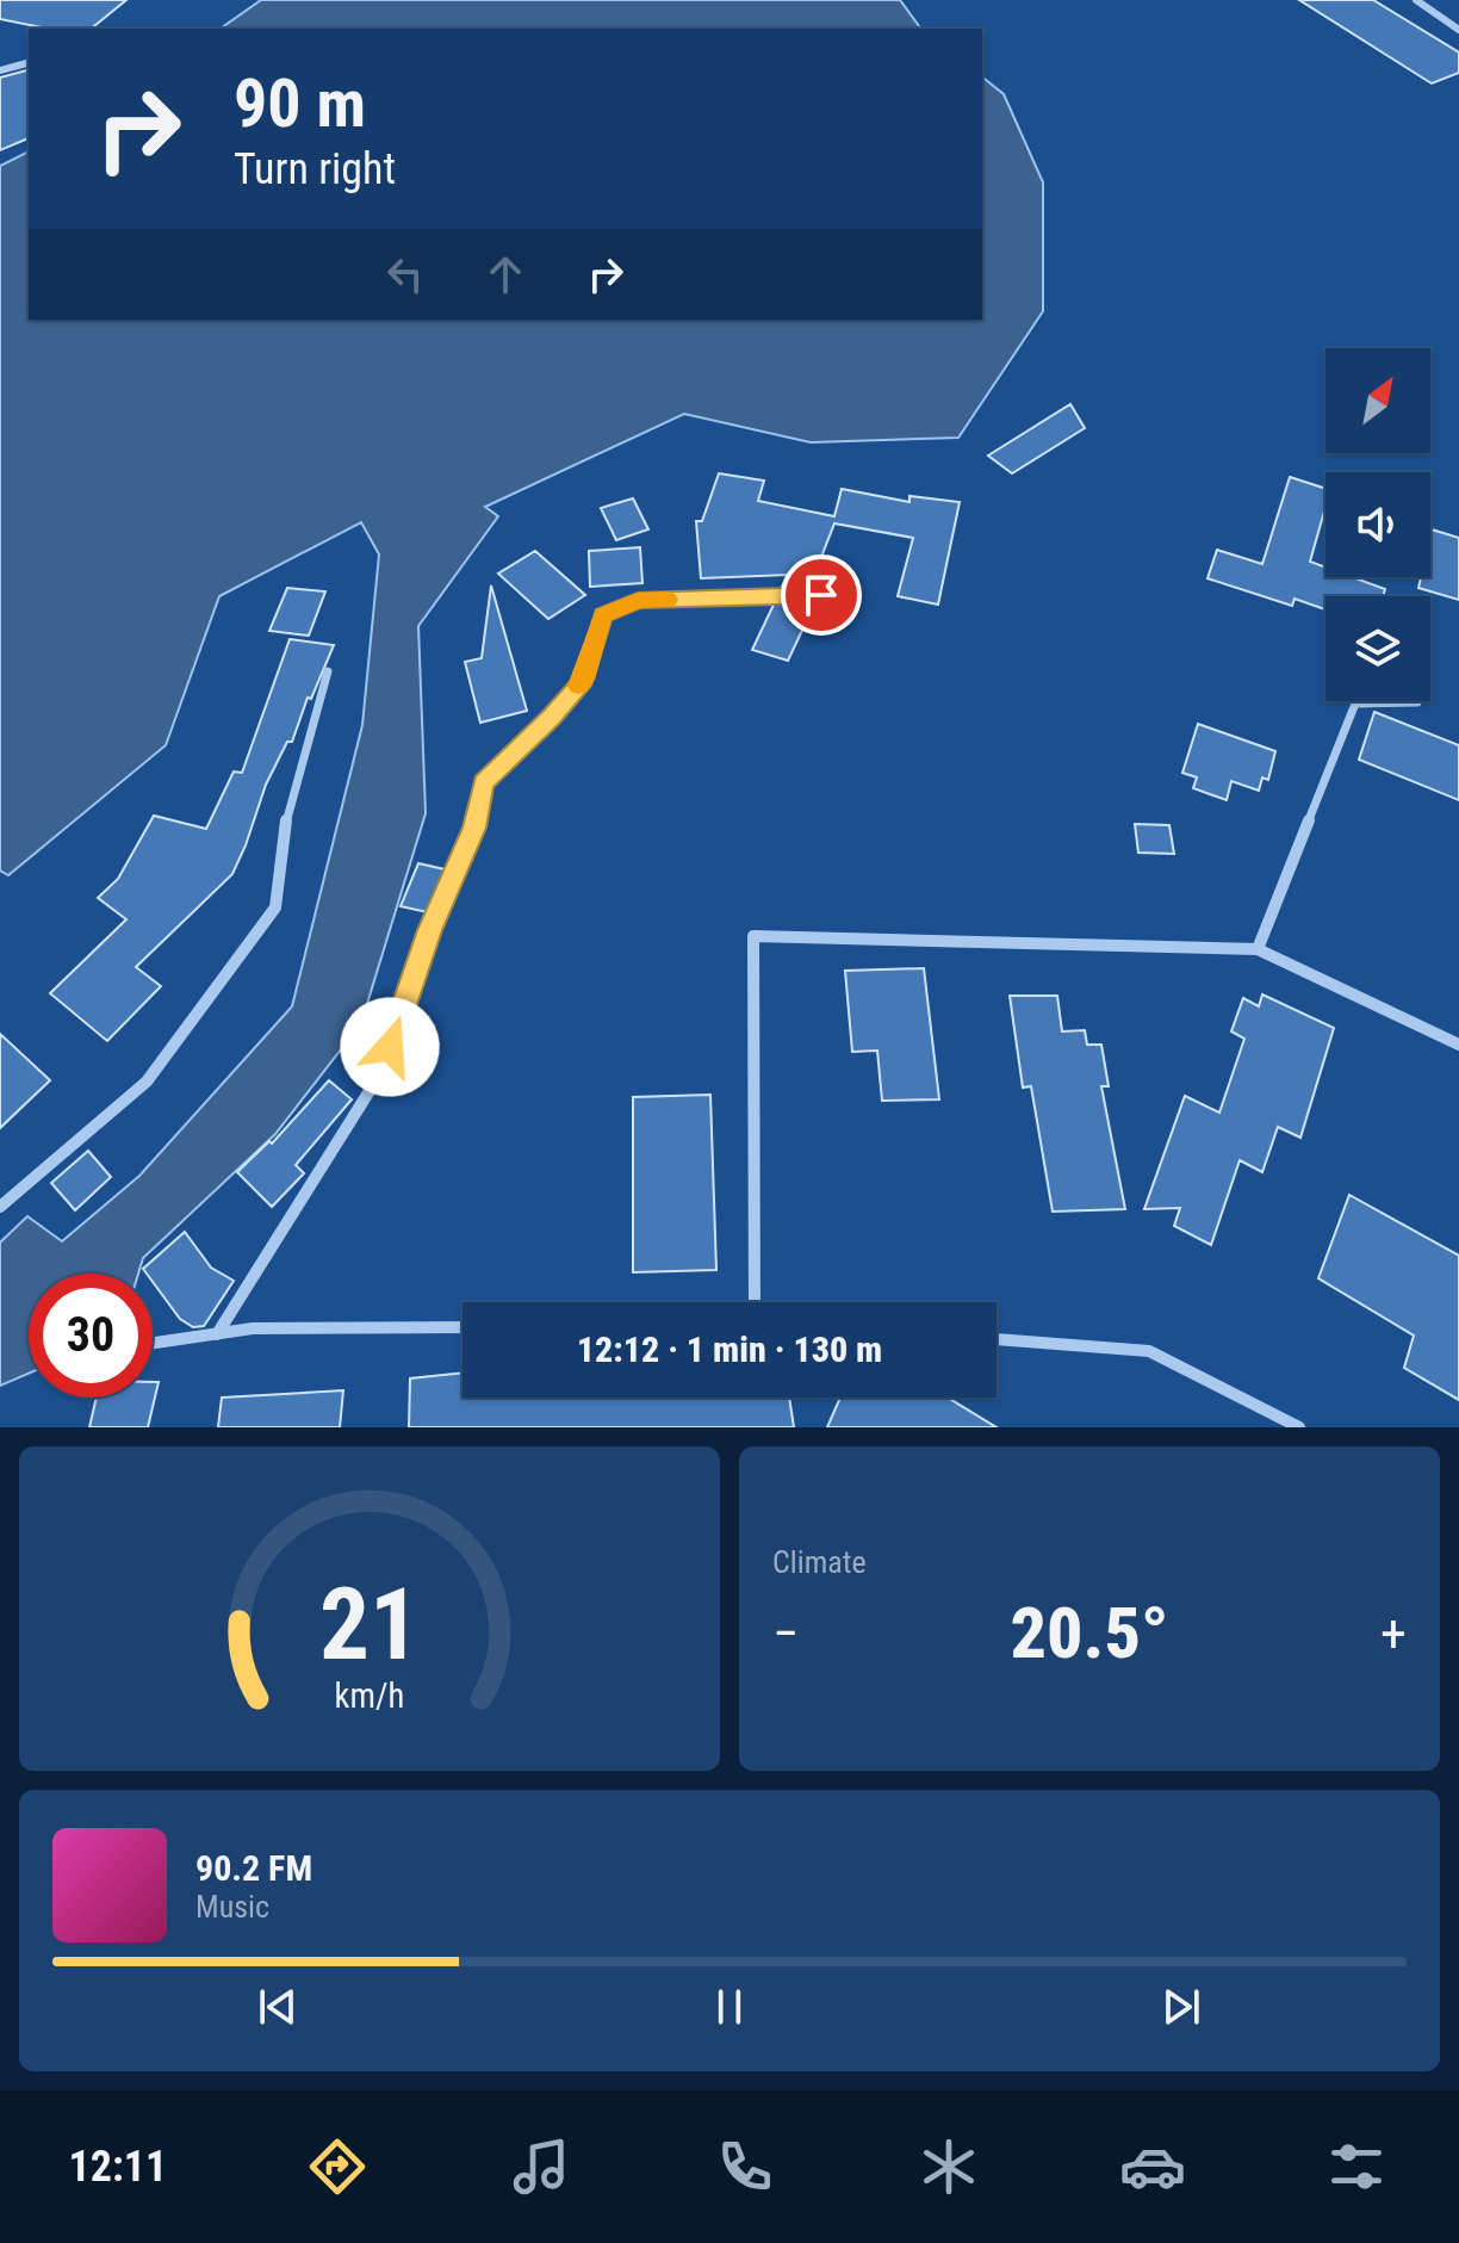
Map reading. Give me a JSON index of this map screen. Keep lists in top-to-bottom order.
{
  "north": "top right",
  "page": {
    "turn": ["90 m", "Turn right"],
    "limit": "30",
    "trip": "12:12 · 1 min · 130 m",
    "tile": "Climate",
    "heat": ["−", "20.5°", "+"],
    "song": ["90.2 FM", "Music"],
    "tabs": "12:11",
    "gauge": ["21", "km/h"]
  }
}
